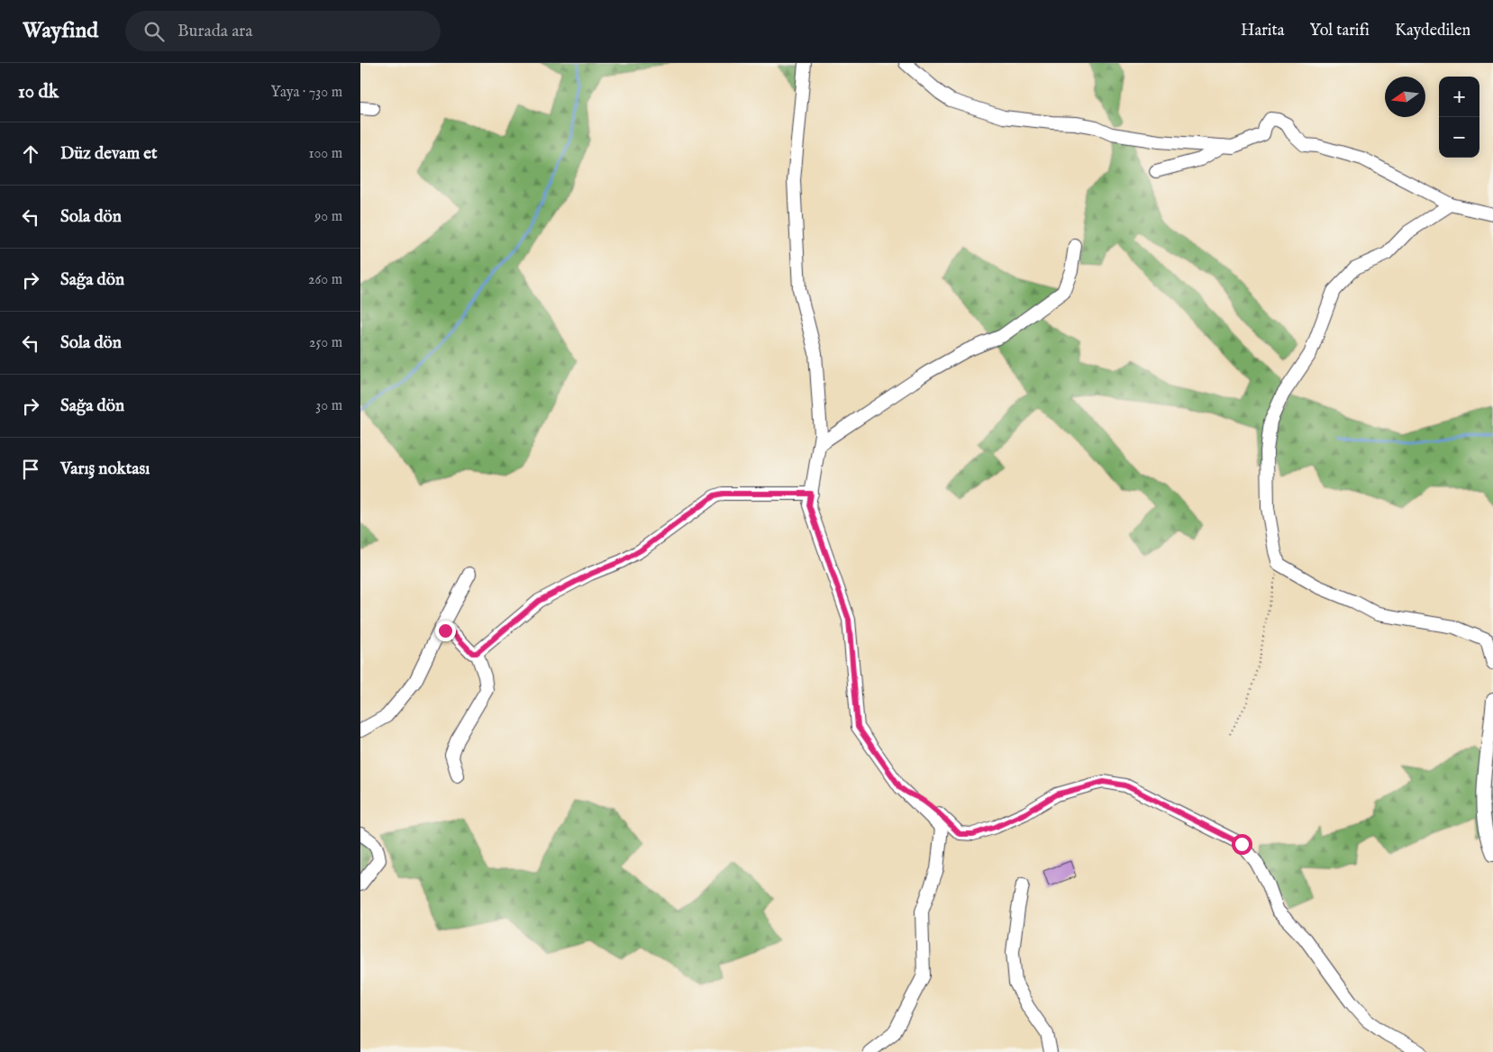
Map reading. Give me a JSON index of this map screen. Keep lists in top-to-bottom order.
{
  "north": "left",
  "page": {
    "header": "Wayfind",
    "search": "Burada ara",
    "nav": ["Harita", "Yol tarifi", "Kaydedilen"],
    "heading": ["10 dk", "Yaya · 730 m"],
    "map_buttons": ["+", "−"],
    "list": [
      ["Düz devam et", "100 m"],
      ["Sola dön", "90 m"],
      ["Sağa dön", "260 m"],
      ["Sola dön", "250 m"],
      ["Sağa dön", "30 m"],
      "Varış noktası"
    ]
  }
}
